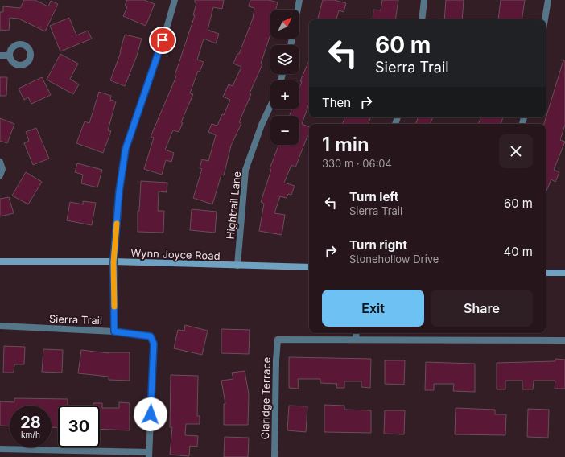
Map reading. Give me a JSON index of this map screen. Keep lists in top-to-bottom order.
{
  "streets": {
    "street": [
      "Hightrail Lane",
      "Wynn Joyce Road",
      "Sierra Trail",
      "Claridge Terrace"
    ]
  },
  "crossings": [
    ["Hightrail Lane", "Wynn Joyce Road"]
  ],
  "north": "top right",
  "page": {
    "map_buttons": ["+", "−"],
    "turn": ["60 m", "Sierra Trail"],
    "then": "Then",
    "heading": ["1 min", "330 m · 06:04"],
    "list": [
      {
        "name": "Turn left",
        "note": "Sierra Trail",
        "value": "60 m"
      },
      {
        "name": "Turn right",
        "note": "Stonehollow Drive",
        "value": "40 m"
      }
    ],
    "buttons": ["Exit", "Share"],
    "speed": "28 km/h",
    "limit": "30"
  }
}
